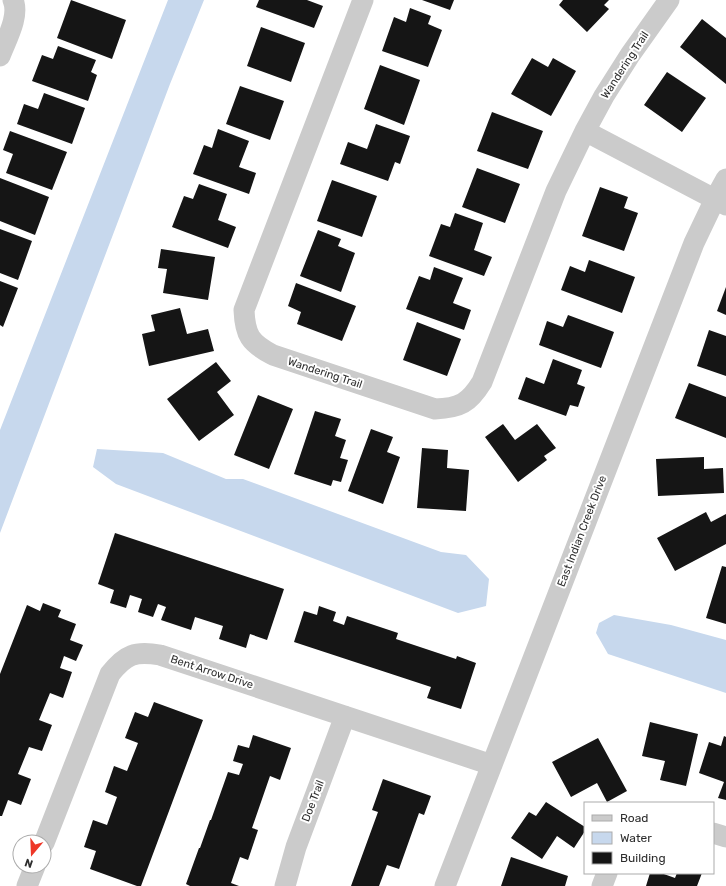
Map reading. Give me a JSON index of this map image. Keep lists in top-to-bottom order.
{
  "streets": {
    "street": [
      "Wandering Trail",
      "East Indian Creek Drive",
      "Bent Arrow Drive",
      "Doe Trail"
    ]
  },
  "crossings": [
    ["East Indian Creek Drive", "Bent Arrow Drive"],
    ["Bent Arrow Drive", "Doe Trail"]
  ],
  "legend": ["Road", "Water", "Building"],
  "north": "bottom"
}
